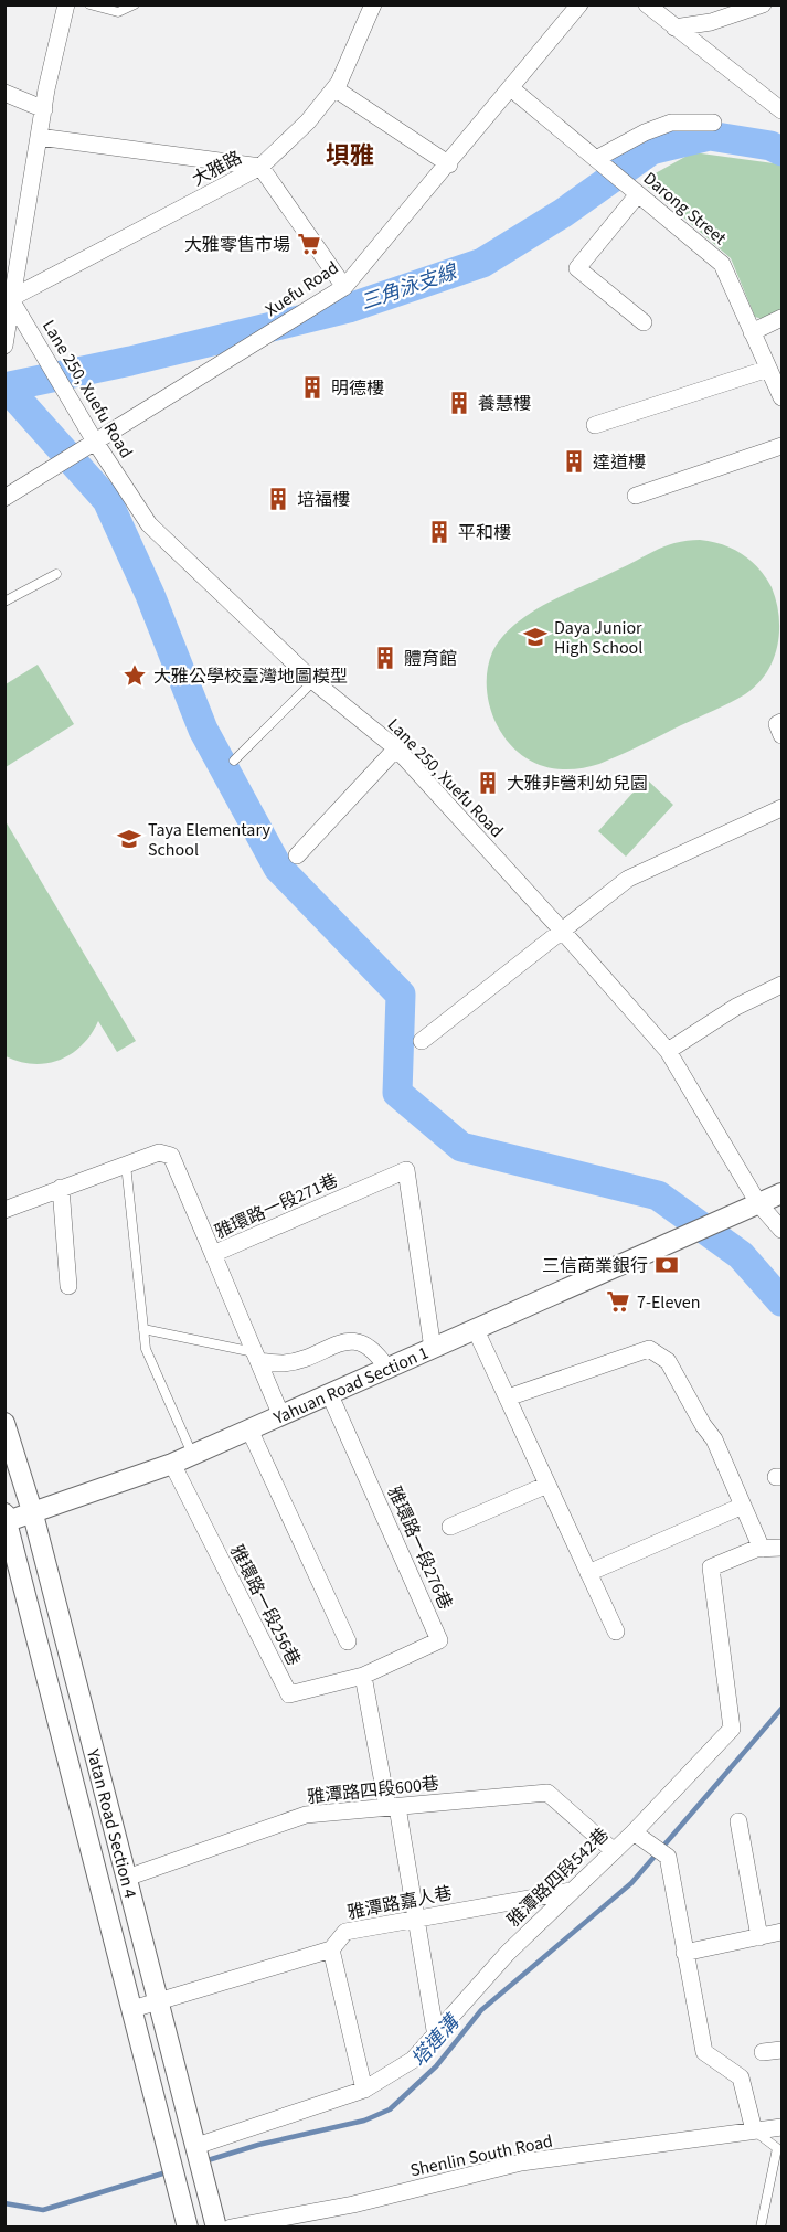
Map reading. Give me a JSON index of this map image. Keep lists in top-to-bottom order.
{
  "streets": {
    "street": [
      "大雅路",
      "Darong Street",
      "Xuefu Road",
      "Lane 250, Xuefu Road",
      "雅環路一段271巷",
      "Yahuan Road Section 1",
      "雅環路一段276巷",
      "雅環路一段256巷",
      "雅潭路四段600巷",
      "Yatan Road Section 4",
      "雅潭路四段542巷",
      "雅潭路嘉人巷",
      "Shenlin South Road"
    ]
  },
  "crossings": [
    ["大雅路", "Lane 250, Xuefu Road"],
    ["Darong Street", "Xuefu Road"],
    ["Xuefu Road", "Lane 250, Xuefu Road"],
    ["Lane 250, Xuefu Road", "Yahuan Road Section 1"],
    ["雅環路一段271巷", "Yahuan Road Section 1"],
    ["Yahuan Road Section 1", "雅環路一段276巷"],
    ["Yahuan Road Section 1", "雅環路一段256巷"],
    ["Yahuan Road Section 1", "Yatan Road Section 4"],
    ["雅環路一段276巷", "雅環路一段256巷"],
    ["雅潭路四段600巷", "Yatan Road Section 4"],
    ["雅潭路四段600巷", "雅潭路四段542巷"],
    ["Yatan Road Section 4", "雅潭路四段542巷"],
    ["Yatan Road Section 4", "雅潭路嘉人巷"],
    ["雅潭路四段542巷", "雅潭路嘉人巷"]
  ],
  "districts": ["垻雅"],
  "water": ["三角泳支線", "塔連溝"],
  "places": {
    "supermarket": ["大雅零售市場", "7-Eleven"],
    "building": [
      "明德樓",
      "養慧樓",
      "達道樓",
      "培福樓",
      "平和樓",
      "體育館",
      "大雅非營利幼兒園"
    ],
    "school or university": ["Daya Junior High School", "Taya Elementary School"],
    "place": ["大雅公學校臺灣地圖模型"],
    "bank": ["三信商業銀行"]
  }
}
